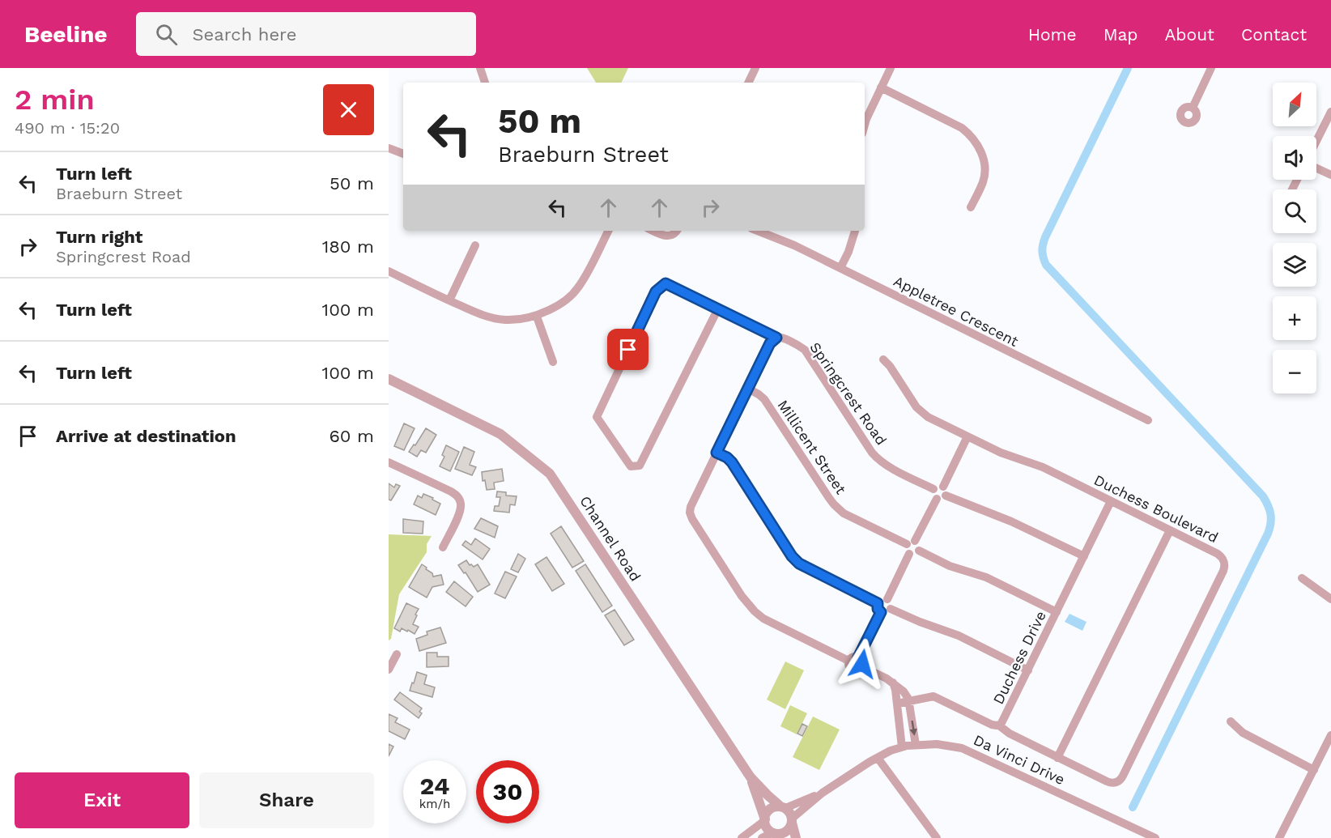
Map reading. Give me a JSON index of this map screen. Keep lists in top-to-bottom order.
{
  "streets": {
    "street": [
      "Appletree Crescent",
      "Springcrest Road",
      "Millicent Street",
      "Duchess Boulevard",
      "Channel Road",
      "Duchess Drive",
      "Da Vinci Drive"
    ]
  },
  "crossings": [
    ["Duchess Boulevard", "Duchess Drive"],
    ["Channel Road", "Da Vinci Drive"]
  ],
  "north": "top right",
  "page": {
    "header": "Beeline",
    "search": "Search here",
    "nav": [
      "Home",
      "Map",
      "About",
      "Contact"
    ],
    "heading": ["2 min", "490 m · 15:20"],
    "map_buttons": ["+", "−"],
    "turn": ["50 m", "Braeburn Street"],
    "list": [
      {
        "name": "Turn left",
        "note": "Braeburn Street",
        "value": "50 m"
      },
      {
        "name": "Turn right",
        "note": "Springcrest Road",
        "value": "180 m"
      },
      {
        "name": "Turn left",
        "value": "100 m"
      },
      {
        "name": "Turn left",
        "value": "100 m"
      },
      {
        "name": "Arrive at destination",
        "value": "60 m"
      }
    ],
    "speed": "24 km/h",
    "limit": "30",
    "buttons": ["Exit", "Share"]
  }
}
